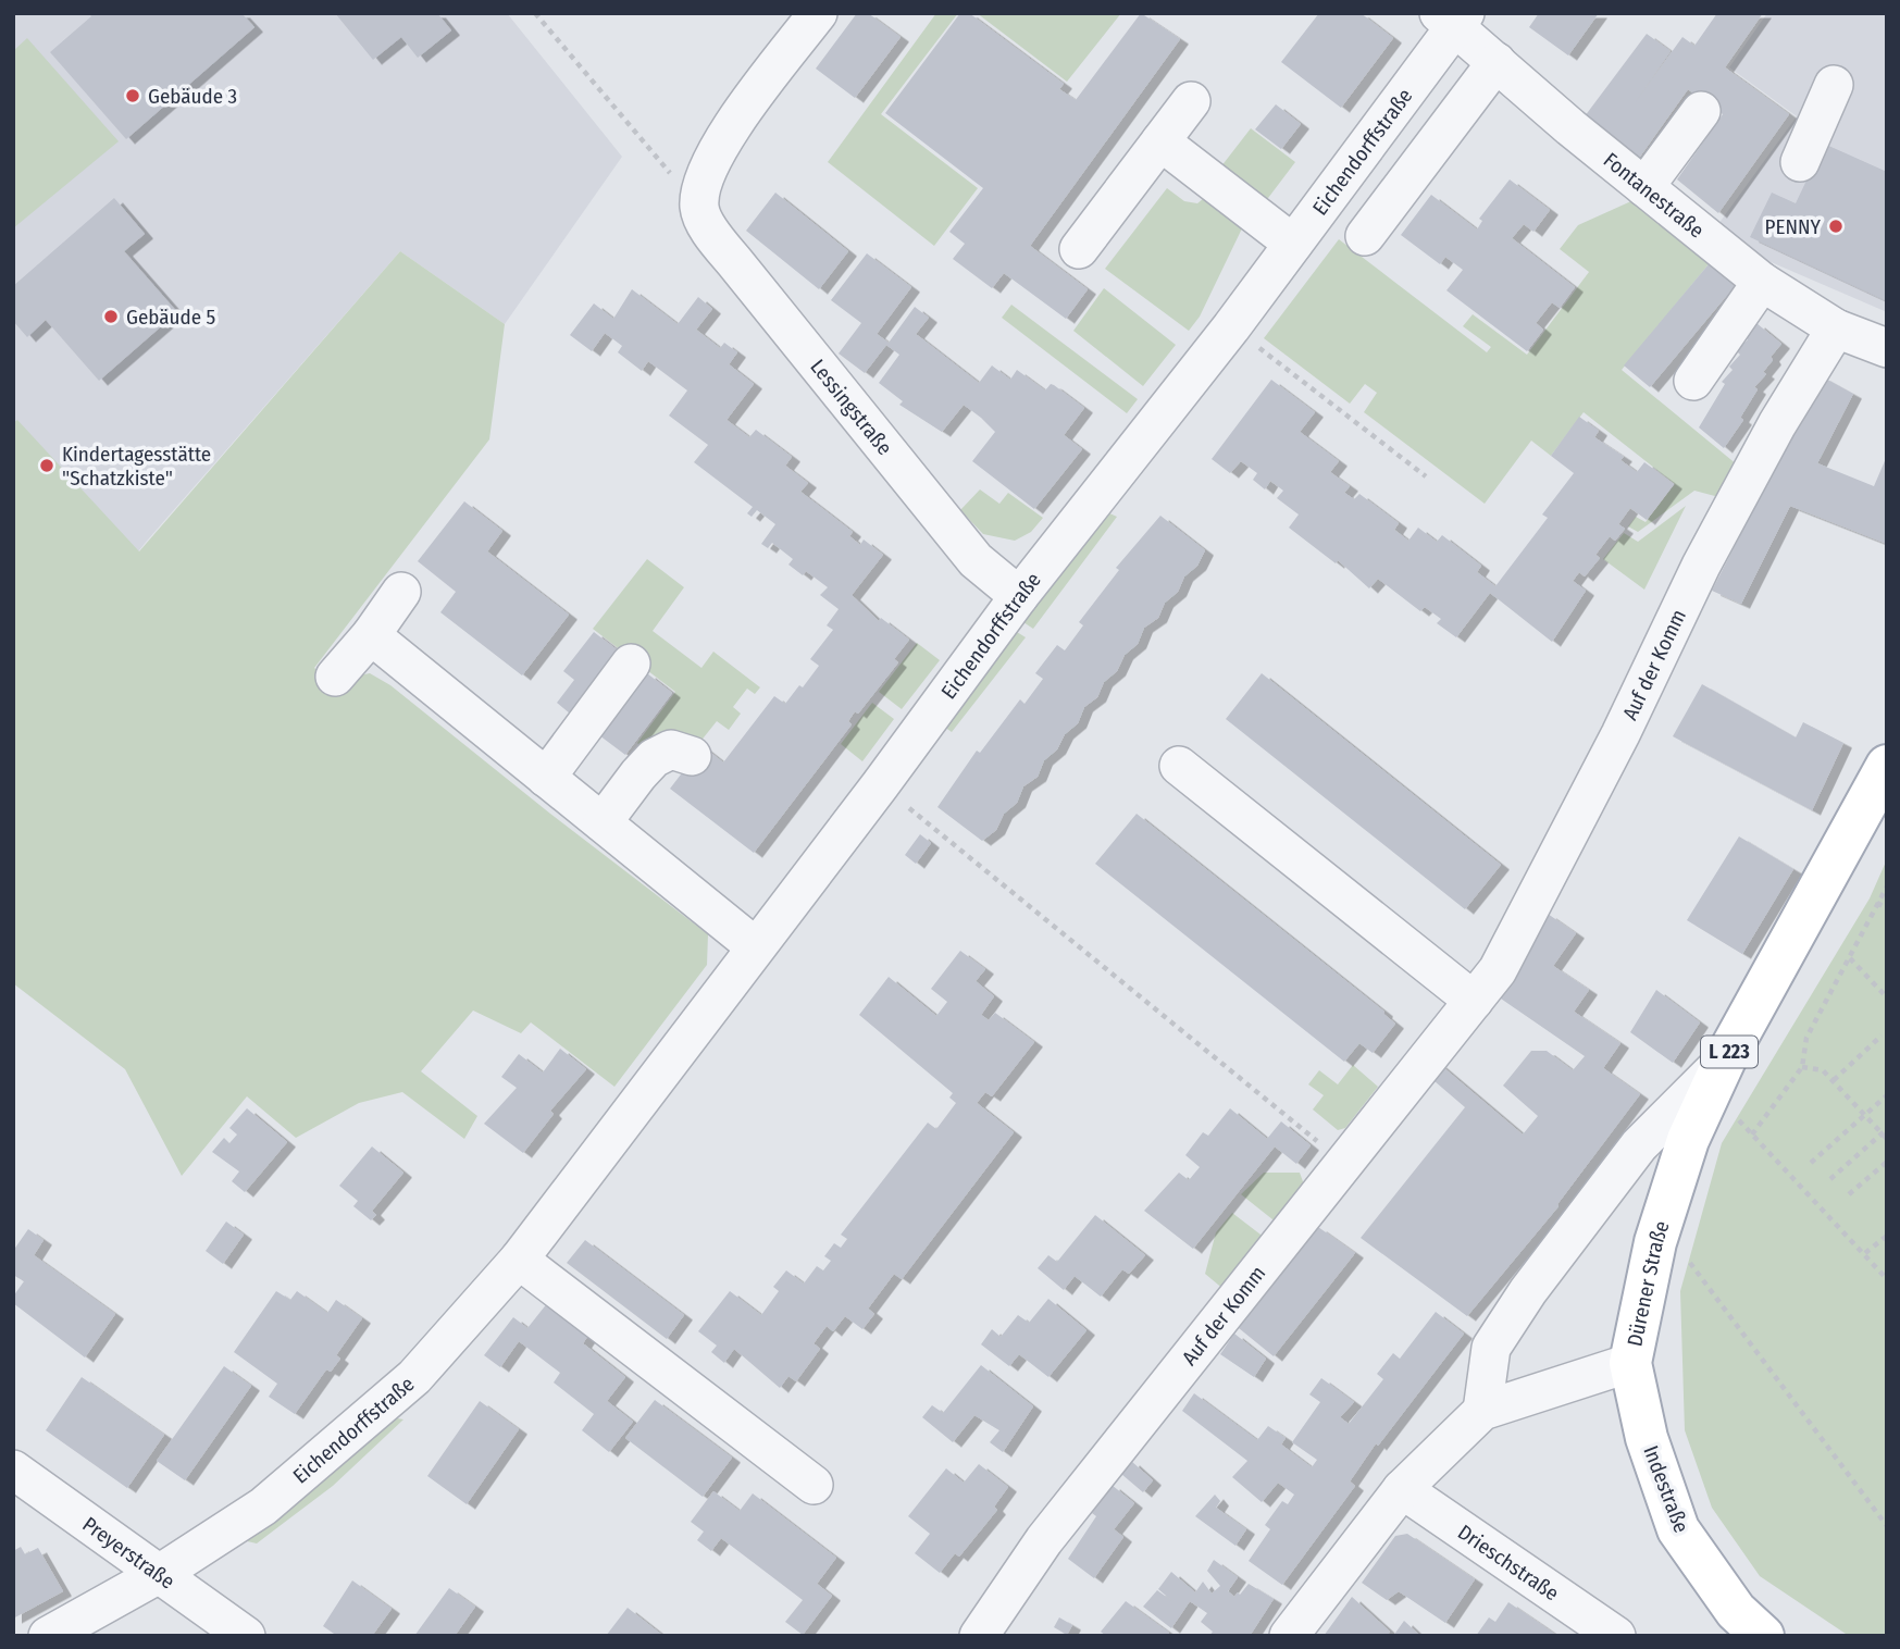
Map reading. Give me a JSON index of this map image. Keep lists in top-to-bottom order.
{
  "streets": {
    "main road": ["L 223", "Dürener Straße", "Indestraße"],
    "street": [
      "Eichendorffstraße",
      "Fontanestraße",
      "Lessingstraße",
      "Auf der Komm",
      "Preyerstraße",
      "Drieschstraße"
    ]
  },
  "crossings": [
    ["Eichendorffstraße", "Fontanestraße"],
    ["Eichendorffstraße", "Lessingstraße"],
    ["Eichendorffstraße", "Preyerstraße"],
    ["Fontanestraße", "Auf der Komm"],
    ["Dürener Straße", "Indestraße"],
    ["Dürener Straße", "Drieschstraße"]
  ],
  "places": [
    "Gebäude 3",
    "PENNY",
    "Gebäude 5",
    "Kindertagesstätte \"Schatzkiste\""
  ]
}
